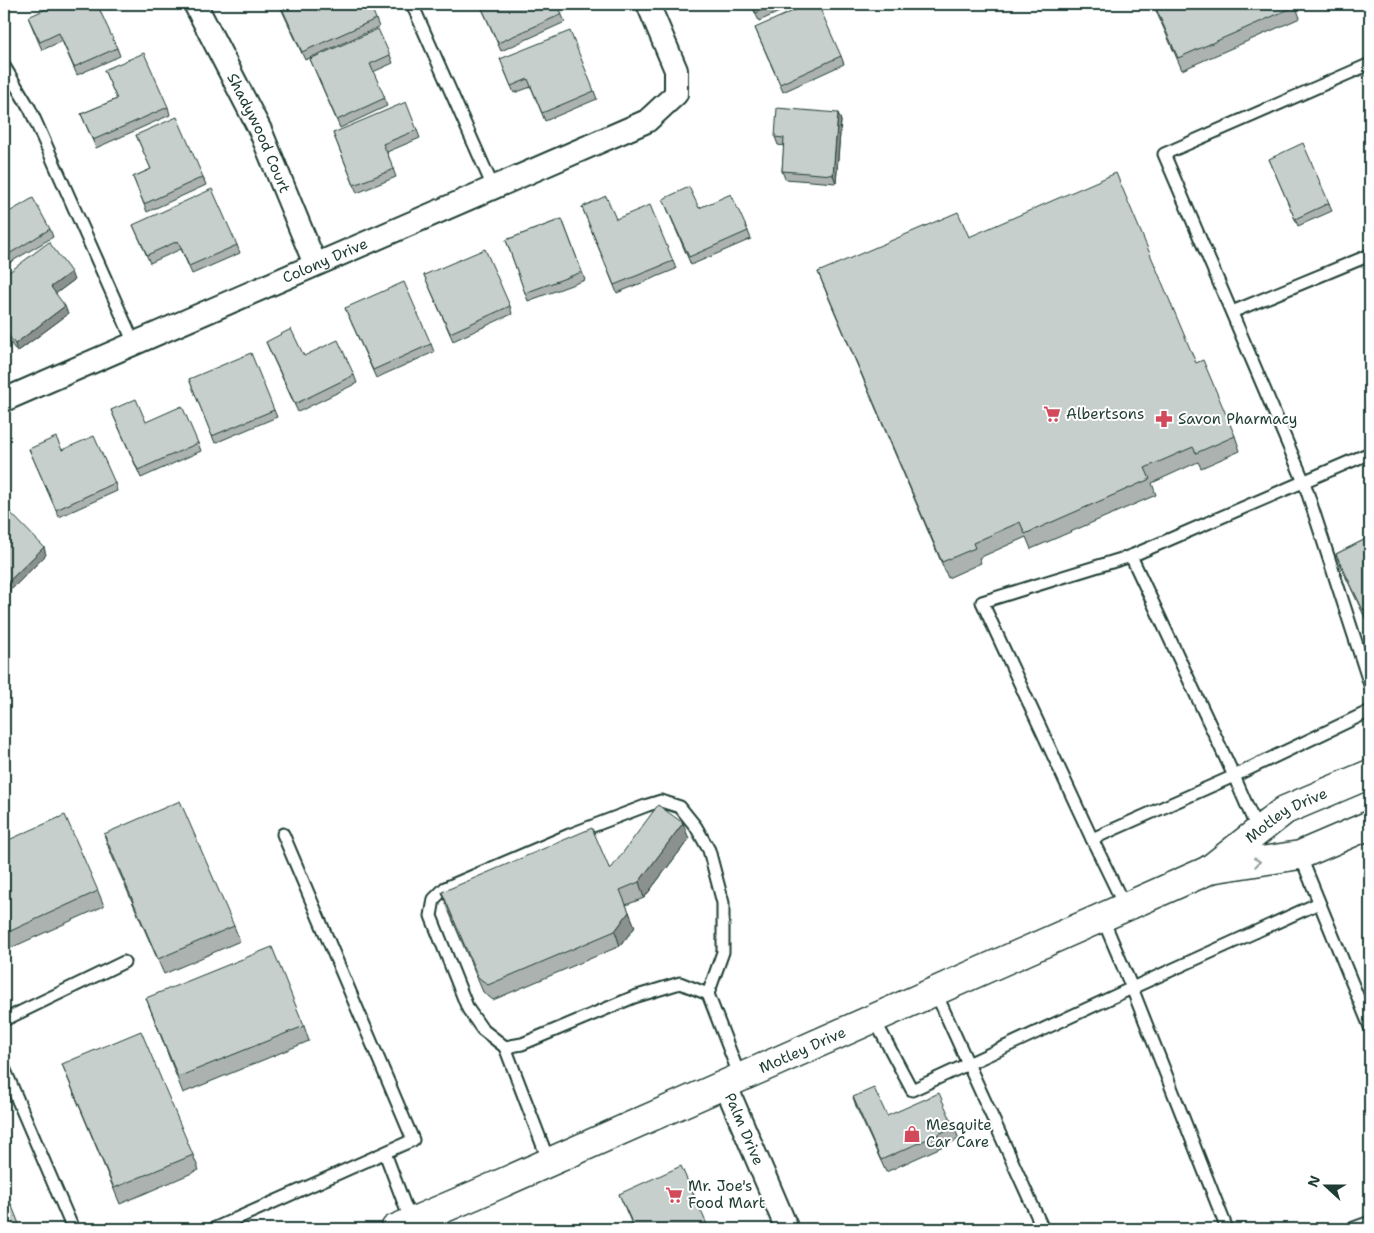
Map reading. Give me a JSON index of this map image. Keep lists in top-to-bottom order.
{
  "streets": {
    "main road": ["Motley Drive"],
    "street": ["Shadywood Court", "Colony Drive", "Palm Drive"]
  },
  "crossings": [
    ["Shadywood Court", "Colony Drive"],
    ["Motley Drive", "Palm Drive"]
  ],
  "places": {
    "supermarket": ["Albertsons", "Mr. Joe's Food Mart"],
    "pharmacy": ["Savon Pharmacy"],
    "shop": ["Mesquite Car Care"]
  },
  "north": "left"
}
